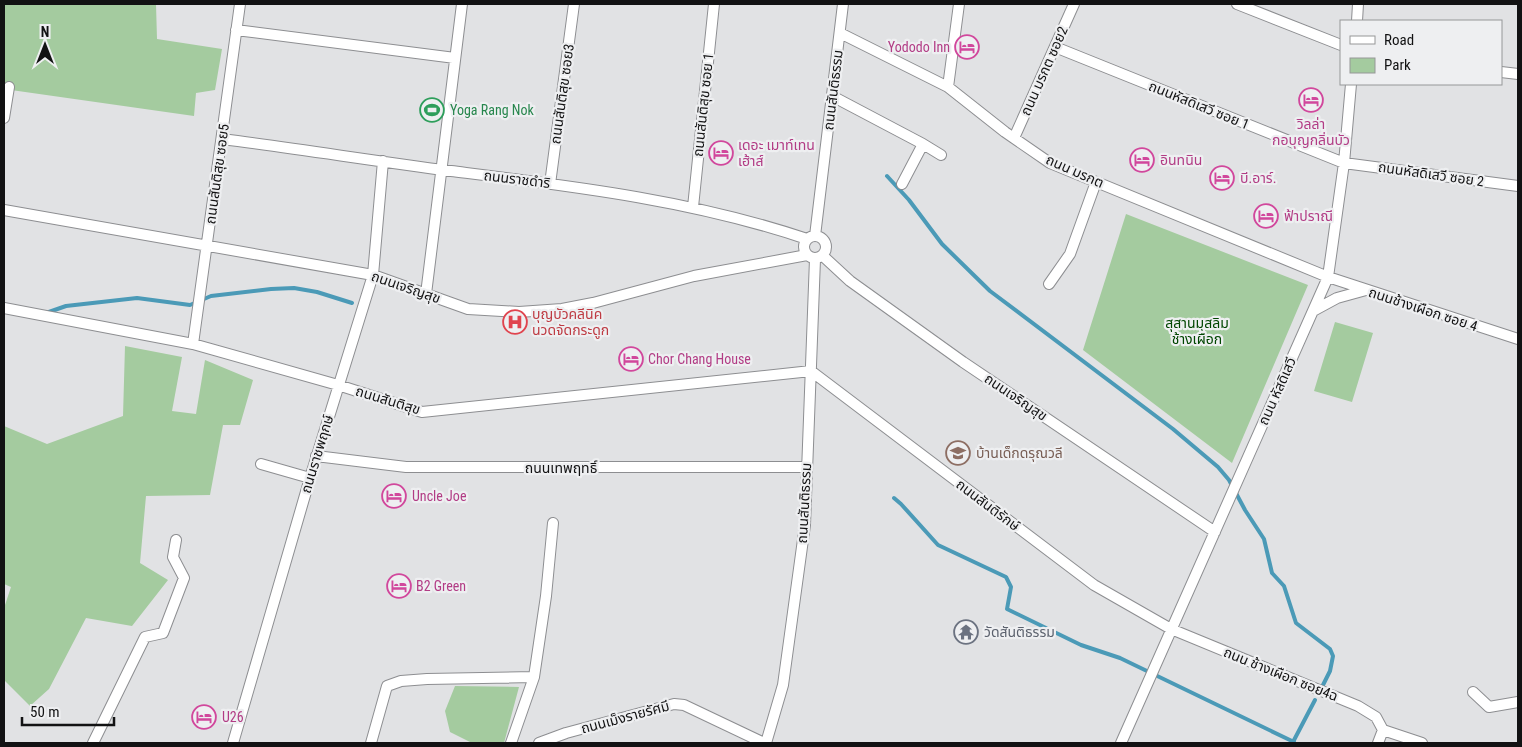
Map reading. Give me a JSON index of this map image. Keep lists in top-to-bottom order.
{
  "streets": {
    "street": [
      "ถนน มรกต ซอย2",
      "ถนนสันติธรรม",
      "ถนนสันติสุข ซอย3",
      "ถนนสันติสุข ซอย 1",
      "ถนนหัสดิเสวี ซอย 1",
      "ถนน มรกต",
      "ถนนสันติสุข ซอย5",
      "ถนนหัสดิเสวี ซอย 2",
      "ถนนราชดำริ",
      "ถนนเจริญสุข",
      "ถนนช้างเผือก ซอย 4",
      "ถนน หัสดิเสวี",
      "ถนนสันติสุข",
      "ถนนราชพฤกษ์",
      "ถนนเทพฤทธิ์",
      "ถนนสันติรักษ์",
      "ถนน ช้างเผือก ซอย4ฉ",
      "ถนนเม็งรายรัศมี"
    ]
  },
  "crossings": [
    ["ถนน มรกต ซอย2", "ถนนหัสดิเสวี ซอย 1"],
    ["ถนน มรกต ซอย2", "ถนน มรกต"],
    ["ถนนสันติธรรม", "ถนน มรกต"],
    ["ถนนสันติธรรม", "ถนนราชดำริ"],
    ["ถนนสันติธรรม", "ถนนเจริญสุข"],
    ["ถนนสันติธรรม", "ถนนสันติสุข"],
    ["ถนนสันติธรรม", "ถนนเทพฤทธิ์"],
    ["ถนนสันติธรรม", "ถนนสันติรักษ์"],
    ["ถนนสันติธรรม", "ถนนเม็งรายรัศมี"],
    ["ถนนสันติสุข ซอย3", "ถนนราชดำริ"],
    ["ถนนสันติสุข ซอย 1", "ถนนราชดำริ"],
    ["ถนนหัสดิเสวี ซอย 1", "ถนนหัสดิเสวี ซอย 2"],
    ["ถนนหัสดิเสวี ซอย 1", "ถนน หัสดิเสวี"],
    ["ถนน มรกต", "ถนนช้างเผือก ซอย 4"],
    ["ถนน มรกต", "ถนน หัสดิเสวี"],
    ["ถนนสันติสุข ซอย5", "ถนนราชดำริ"],
    ["ถนนสันติสุข ซอย5", "ถนนเจริญสุข"],
    ["ถนนสันติสุข ซอย5", "ถนนสันติสุข"],
    ["ถนนหัสดิเสวี ซอย 2", "ถนน หัสดิเสวี"],
    ["ถนนราชดำริ", "ถนนเจริญสุข"],
    ["ถนนราชดำริ", "ถนนราชพฤกษ์"],
    ["ถนนเจริญสุข", "ถนน หัสดิเสวี"],
    ["ถนนเจริญสุข", "ถนนราชพฤกษ์"],
    ["ถนนช้างเผือก ซอย 4", "ถนน หัสดิเสวี"],
    ["ถนน หัสดิเสวี", "ถนนสันติรักษ์"],
    ["ถนน หัสดิเสวี", "ถนน ช้างเผือก ซอย4ฉ"],
    ["ถนนสันติสุข", "ถนนราชพฤกษ์"],
    ["ถนนสันติสุข", "ถนนสันติรักษ์"],
    ["ถนนราชพฤกษ์", "ถนนเทพฤทธิ์"],
    ["ถนนสันติรักษ์", "ถนน ช้างเผือก ซอย4ฉ"]
  ],
  "parks": ["สุสานมุสลิม ช้างเผือก"],
  "places": {
    "hotel": [
      "Yododo Inn",
      "วิลล่า กอบุญกลิ่นบัว",
      "เดอะ เมาท์เทน เฮ้าส์",
      "อินทนิน",
      "บี.อาร์.",
      "ฟ้าปราณี",
      "Chor Chang House",
      "Uncle Joe",
      "B2 Green",
      "U26"
    ],
    "sports": ["Yoga Rang Nok"],
    "hospital": ["บุญบัวคลีนิค นวดจัดกระดูก"],
    "school or university": ["บ้านเด็กดรุณวลี"],
    "temple": ["วัดสันติธรรม"]
  },
  "legend": ["Road", "Park"],
  "scale_bar": "50 m",
  "north": "top"
}
